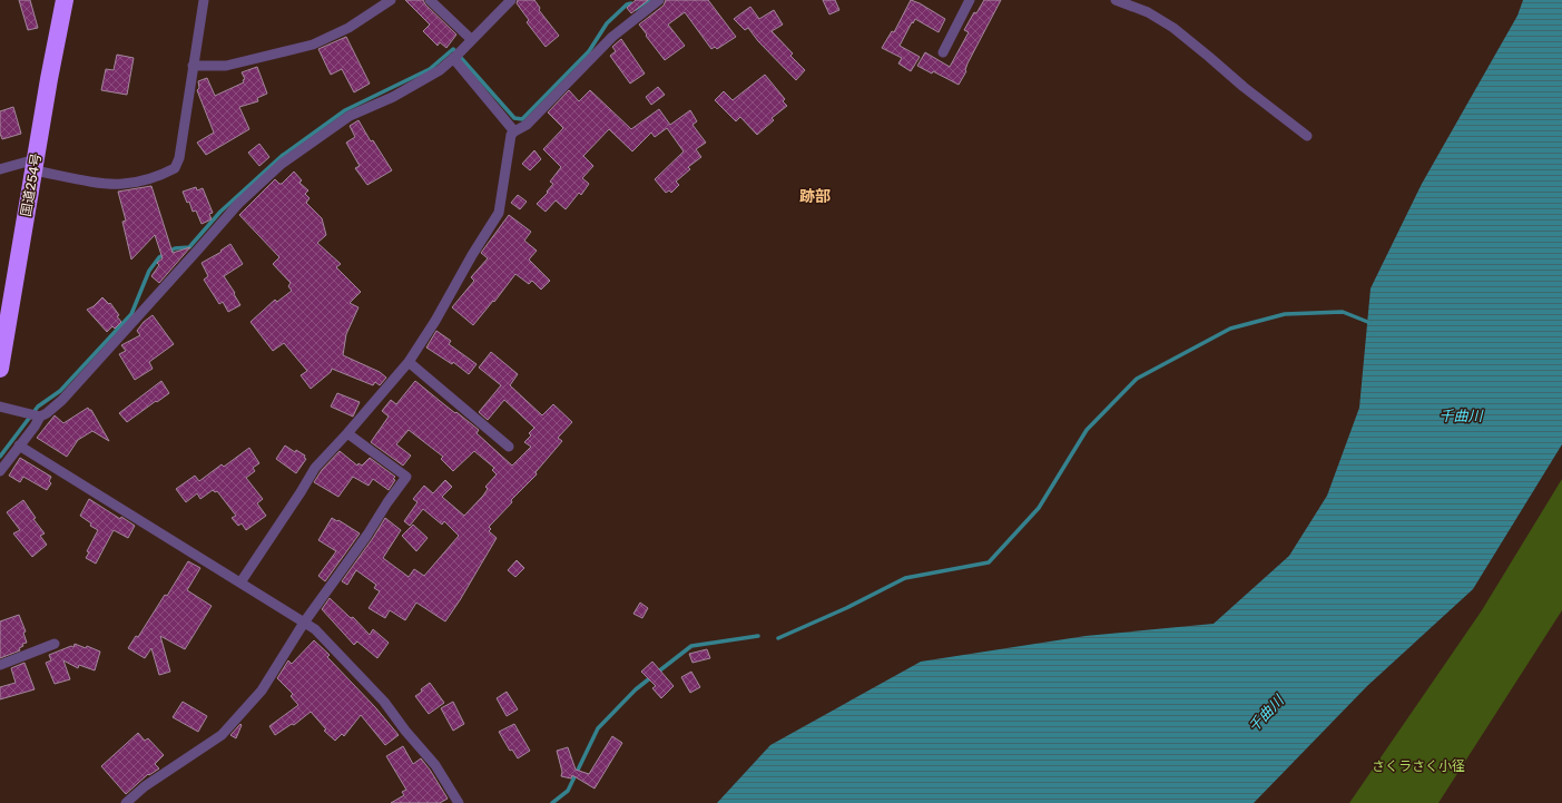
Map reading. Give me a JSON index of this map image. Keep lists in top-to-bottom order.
{
  "streets": {
    "highway": ["国道254号"]
  },
  "districts": ["跡部"],
  "water": ["千曲川"],
  "parks": ["さくラさく小径"]
}
